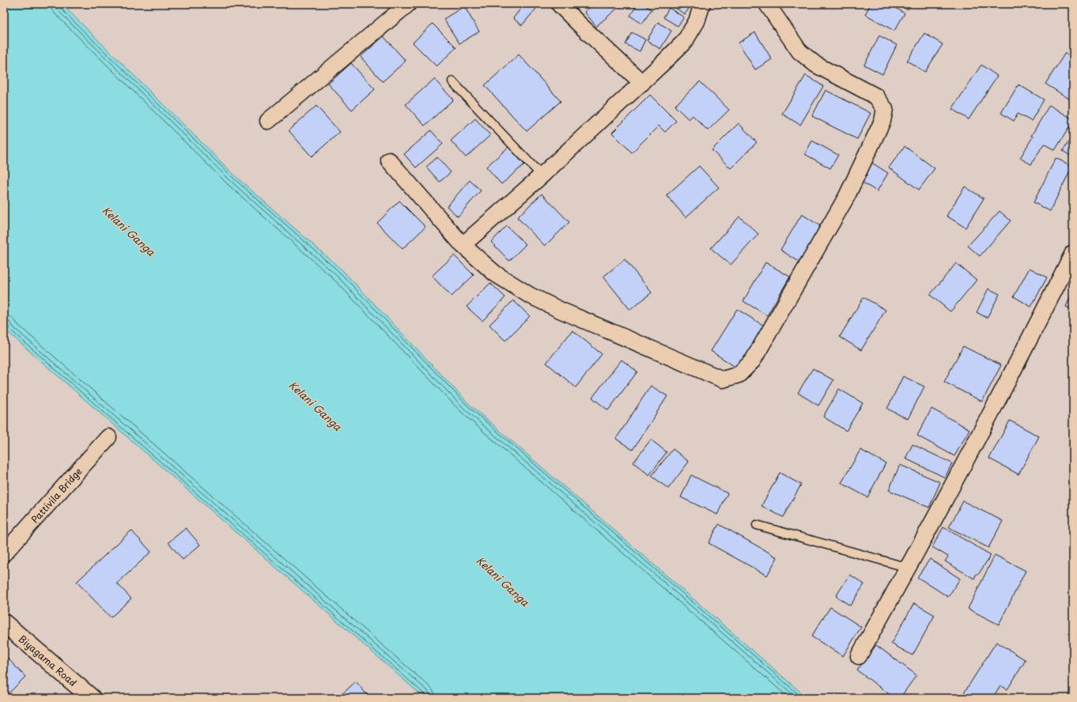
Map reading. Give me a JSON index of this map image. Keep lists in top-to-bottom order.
{
  "streets": {
    "main road": ["Biyagama Road"],
    "street": ["Pattivila Bridge"]
  },
  "water": ["Kelani Ganga"]
}
